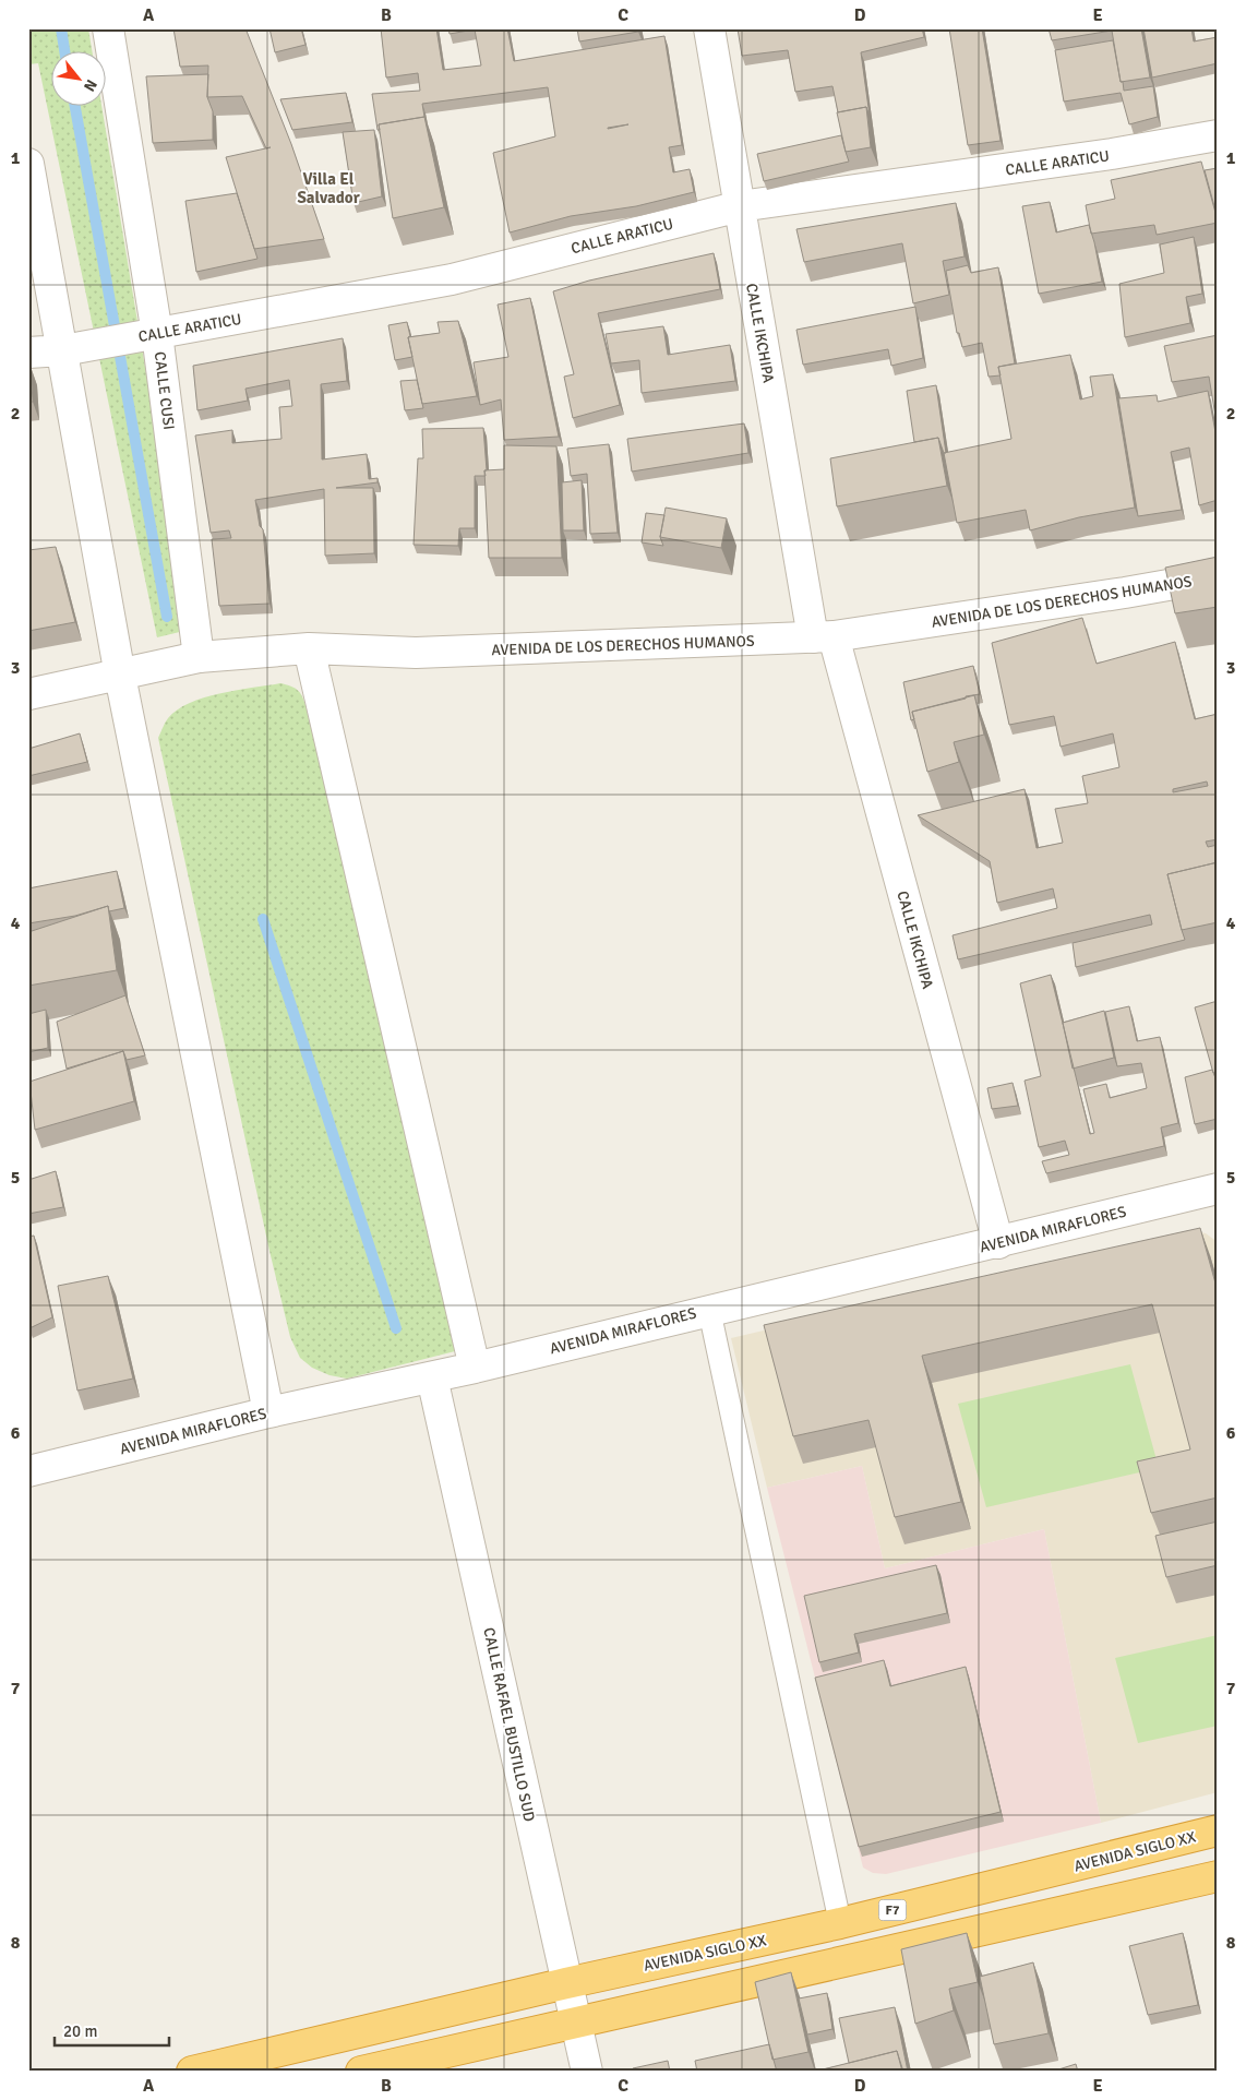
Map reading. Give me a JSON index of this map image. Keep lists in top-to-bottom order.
{
  "streets": {
    "highway": ["AVENIDA SIGLO XX", "F7"],
    "street": [
      "CALLE ARATICU",
      "CALLE IKCHIPA",
      "CALLE CUSI",
      "AVENIDA DE LOS DERECHOS HUMANOS",
      "AVENIDA MIRAFLORES",
      "CALLE RAFAEL BUSTILLO SUD"
    ]
  },
  "crossings": [
    ["CALLE ARATICU", "CALLE IKCHIPA"],
    ["CALLE ARATICU", "CALLE CUSI"],
    ["CALLE IKCHIPA", "AVENIDA DE LOS DERECHOS HUMANOS"],
    ["CALLE IKCHIPA", "AVENIDA MIRAFLORES"],
    ["CALLE CUSI", "AVENIDA DE LOS DERECHOS HUMANOS"],
    ["AVENIDA MIRAFLORES", "CALLE RAFAEL BUSTILLO SUD"],
    ["CALLE RAFAEL BUSTILLO SUD", "AVENIDA SIGLO XX"]
  ],
  "districts": ["Villa El Salvador"],
  "scale_bar": "20 m",
  "north": "bottom right",
  "grid": {
    "columns": [
      "A",
      "B",
      "C",
      "D",
      "E"
    ],
    "rows": [
      "1",
      "2",
      "3",
      "4",
      "5",
      "6",
      "7",
      "8"
    ]
  }
}
